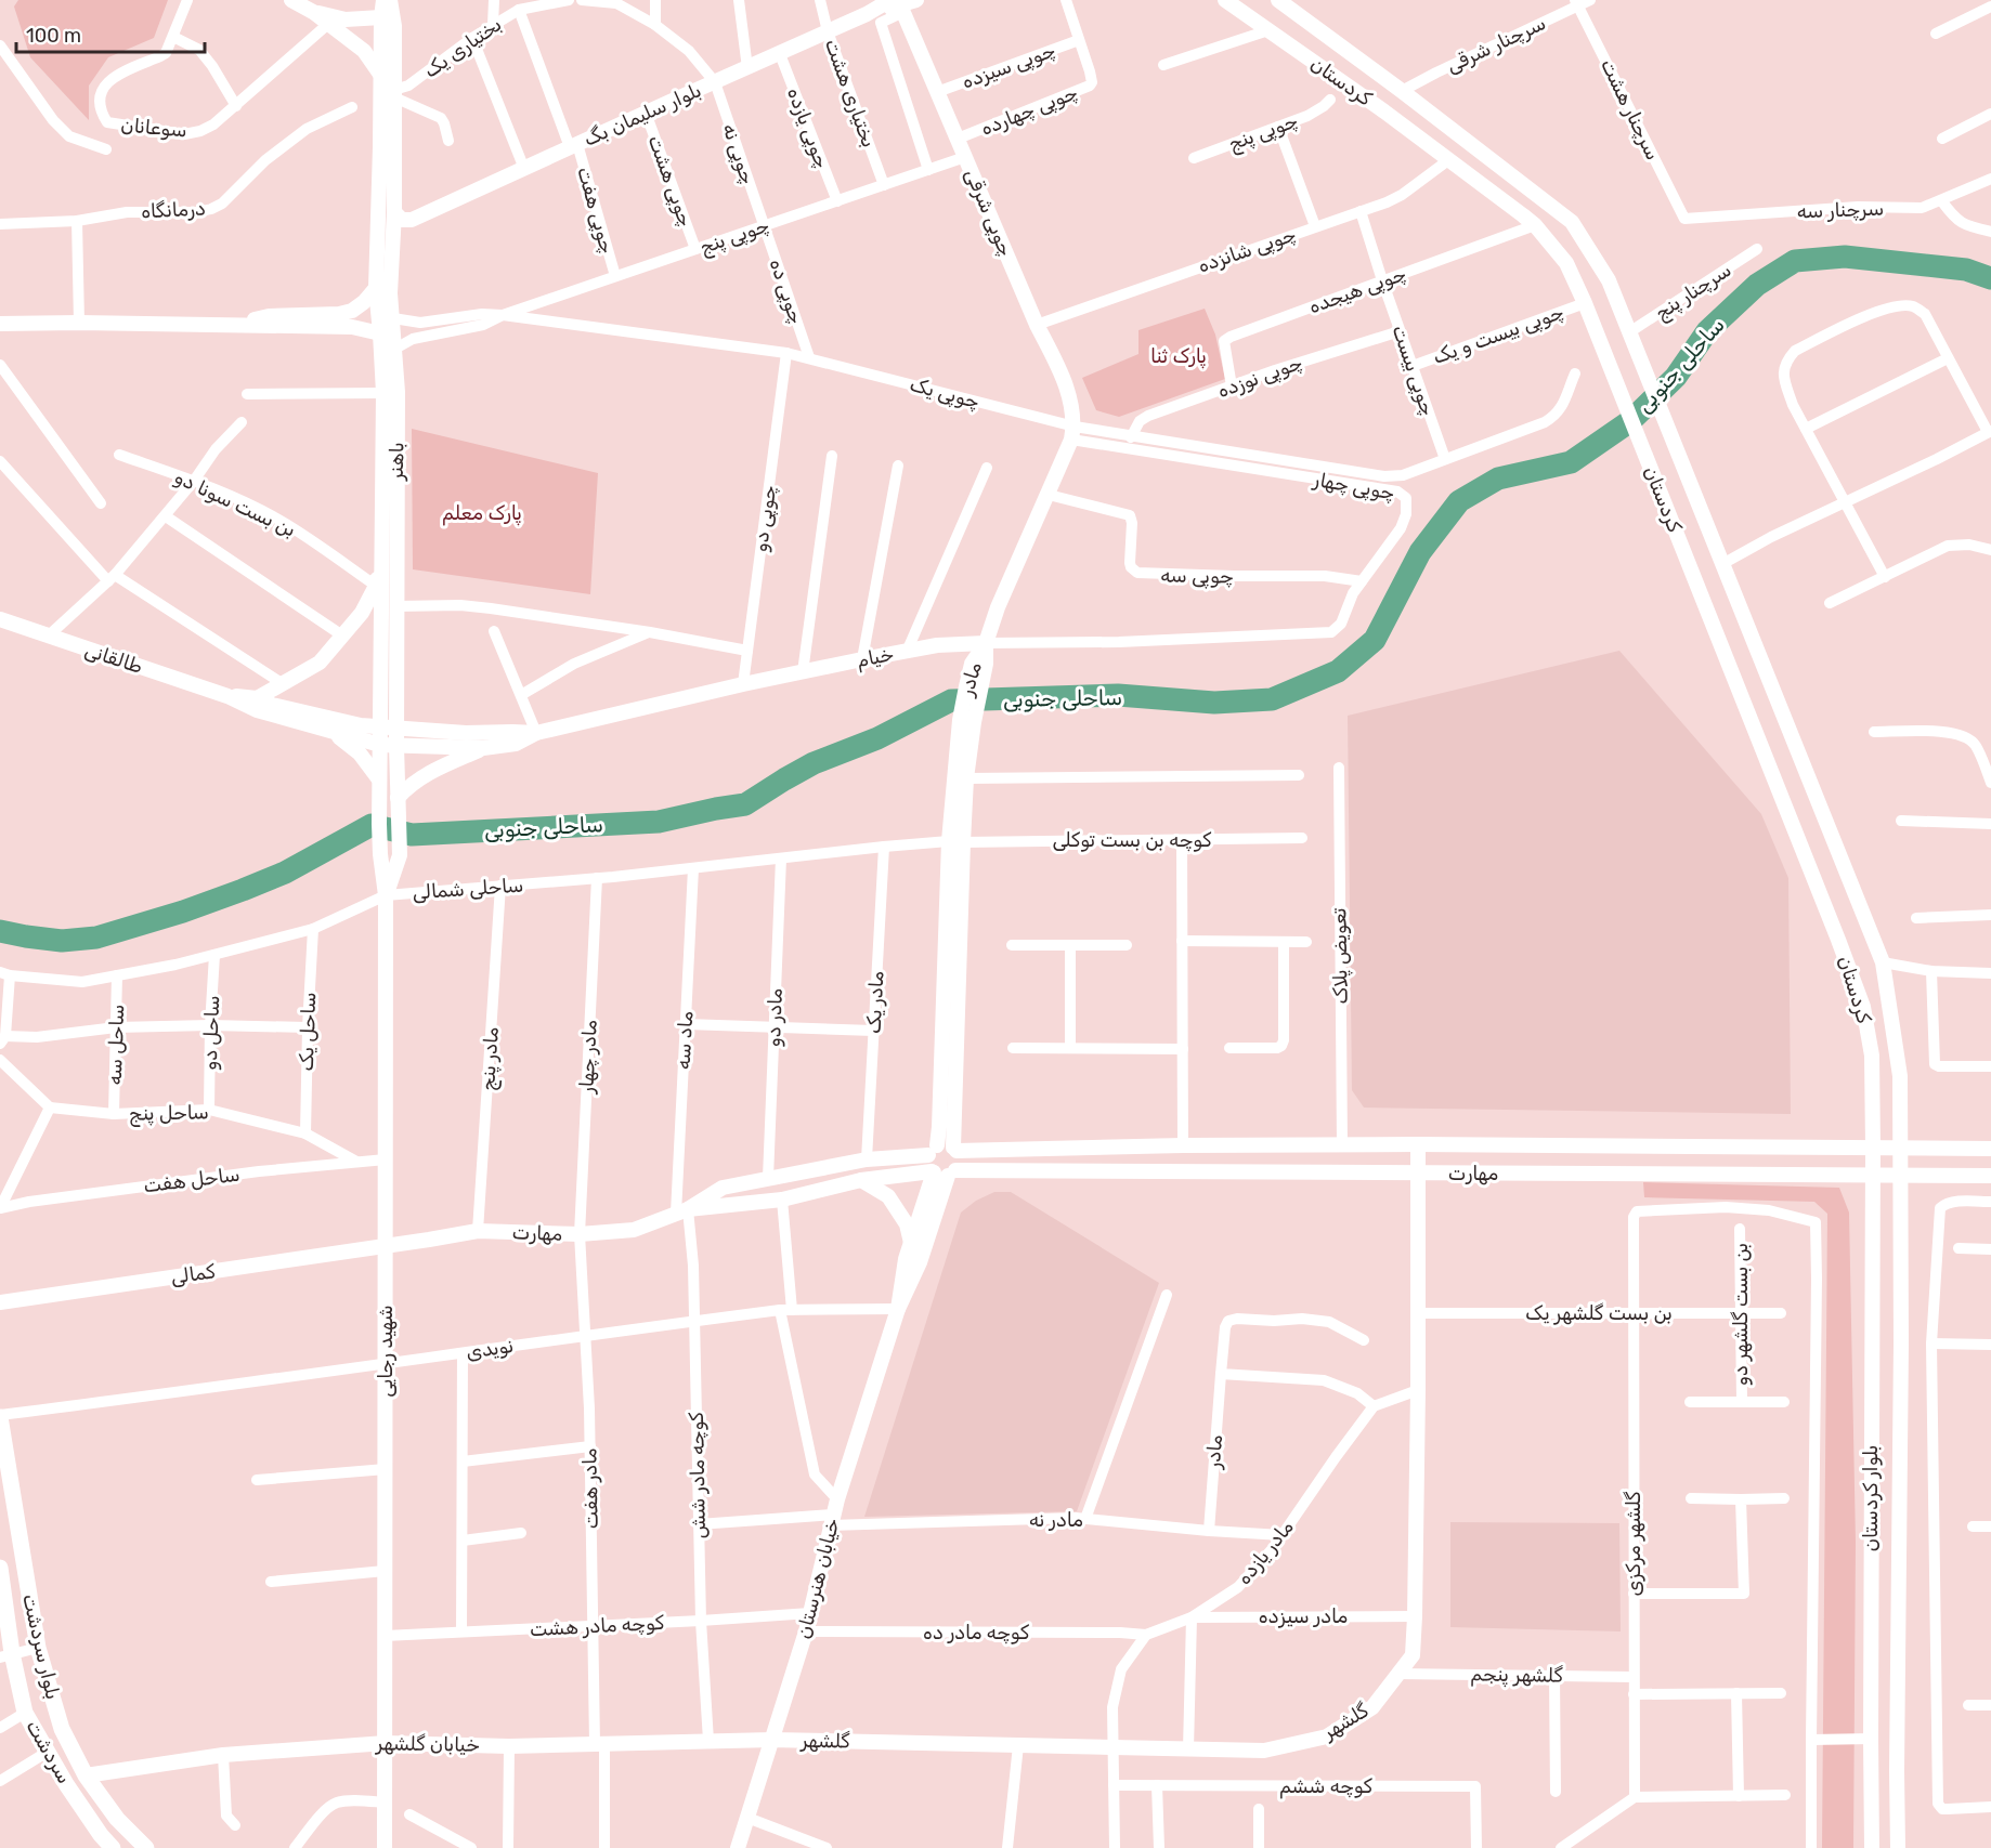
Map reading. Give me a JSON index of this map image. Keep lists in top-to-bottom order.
{
  "streets": {
    "main road": [
      "کردستان",
      "بلوار سلیمان بگ",
      "چوپی شرقی",
      "باهنر",
      "خیام",
      "طالقانی",
      "مادر",
      "مهارت",
      "کمالی",
      "شهید رجایی",
      "بلوار کردستان",
      "خیابان هنرستان",
      "بلوار سردشت",
      "گلشهر",
      "خیابان گلشهر",
      "سردشت"
    ],
    "street": [
      "سرچنار شرقی",
      "بختیاری یک",
      "چوپی سیزده",
      "بختیاری هشت",
      "سرچنار هشت",
      "چوپی چهارده",
      "سوعانان",
      "چوپی یازده",
      "چوپی پنج",
      "چوپی نه",
      "چوپی هشت",
      "درمانگاه",
      "چوپی هفت",
      "سرچنار سه",
      "چوپی شانزده",
      "چوپی هیجده",
      "چوپی ده",
      "سرچنار پنج",
      "چوپی بیست و یک",
      "چوپی بیست",
      "چوپی نوزده",
      "چوپی یک",
      "چوپی چهار",
      "بن بست سونا دو",
      "چوپی دو",
      "چوپی سه",
      "کوچه بن بست توکلی",
      "ساحلی شمالی",
      "تعویض پلاک",
      "مادر یک",
      "مادر دو",
      "ساحل یک",
      "ساحل دو",
      "ماد سه",
      "ساحل سه",
      "مادر چهار",
      "مادر پنج",
      "ساحل پنج",
      "ساحل هفت",
      "بن بست گلشهر یک",
      "بن بست گلشهر دو",
      "نویدی",
      "کوچه مادر شش",
      "مادر هفت",
      "مادر نه",
      "گلشهر مرکزی",
      "مادر یازده",
      "مادر سیزده",
      "کوچه مادر هشت",
      "کوچه مادر ده",
      "گلشهر پنجم",
      "کوچه ششم"
    ]
  },
  "crossings": [
    ["سرچنار شرقی", "کردستان"],
    ["سرچنار شرقی", "سرچنار هشت"],
    ["بختیاری یک", "چوپی هفت"],
    ["بختیاری یک", "باهنر"],
    ["چوپی سیزده", "چوپی چهارده"],
    ["چوپی سیزده", "چوپی شرقی"],
    ["کردستان", "چوپی شانزده"],
    ["کردستان", "چوپی هیجده"],
    ["کردستان", "سرچنار پنج"],
    ["کردستان", "چوپی بیست و یک"],
    ["کردستان", "مهارت"],
    ["کردستان", "بلوار کردستان"],
    ["بختیاری هشت", "بلوار سلیمان بگ"],
    ["بختیاری هشت", "چوپی پنج"],
    ["سرچنار هشت", "سرچنار سه"],
    ["چوپی چهارده", "چوپی شرقی"],
    ["بلوار سلیمان بگ", "چوپی یازده"],
    ["بلوار سلیمان بگ", "چوپی نه"],
    ["بلوار سلیمان بگ", "چوپی هشت"],
    ["بلوار سلیمان بگ", "چوپی هفت"],
    ["بلوار سلیمان بگ", "چوپی شرقی"],
    ["بلوار سلیمان بگ", "باهنر"],
    ["چوپی یازده", "چوپی پنج"],
    ["چوپی پنج", "چوپی نه"],
    ["چوپی پنج", "چوپی هشت"],
    ["چوپی پنج", "چوپی هفت"],
    ["چوپی پنج", "چوپی شرقی"],
    ["چوپی پنج", "چوپی ده"],
    ["چوپی پنج", "چوپی یک"],
    ["چوپی نه", "چوپی ده"],
    ["چوپی شرقی", "چوپی شانزده"],
    ["چوپی شرقی", "چوپی یک"],
    ["چوپی شرقی", "چوپی چهار"],
    ["چوپی شانزده", "چوپی بیست"],
    ["چوپی هیجده", "چوپی بیست"],
    ["چوپی هیجده", "چوپی نوزده"],
    ["چوپی ده", "چوپی یک"],
    ["چوپی بیست و یک", "چوپی بیست"],
    ["چوپی بیست", "چوپی نوزده"],
    ["چوپی بیست", "چوپی چهار"],
    ["چوپی نوزده", "چوپی یک"],
    ["چوپی یک", "باهنر"],
    ["چوپی یک", "چوپی چهار"],
    ["چوپی یک", "چوپی دو"],
    ["باهنر", "خیام"],
    ["باهنر", "طالقانی"],
    ["باهنر", "ساحلی شمالی"],
    ["باهنر", "شهید رجایی"],
    ["چوپی چهار", "چوپی سه"],
    ["چوپی چهار", "خیام"],
    ["چوپی چهار", "مادر"],
    ["چوپی دو", "خیام"],
    ["خیام", "طالقانی"],
    ["خیام", "مادر"],
    ["مادر", "کوچه بن بست توکلی"],
    ["مادر", "ساحلی شمالی"],
    ["مادر", "مهارت"],
    ["مادر", "مادر نه"],
    ["مادر", "خیابان هنرستان"],
    ["کوچه بن بست توکلی", "ساحلی شمالی"],
    ["ساحلی شمالی", "مادر یک"],
    ["ساحلی شمالی", "مادر دو"],
    ["ساحلی شمالی", "ساحل یک"],
    ["ساحلی شمالی", "ساحل دو"],
    ["ساحلی شمالی", "ماد سه"],
    ["ساحلی شمالی", "ساحل سه"],
    ["ساحلی شمالی", "مادر چهار"],
    ["ساحلی شمالی", "مادر پنج"],
    ["ساحلی شمالی", "شهید رجایی"],
    ["تعویض پلاک", "مهارت"],
    ["مادر یک", "مهارت"],
    ["مادر دو", "مهارت"],
    ["ساحل یک", "ساحل پنج"],
    ["ساحل دو", "ساحل پنج"],
    ["ماد سه", "مهارت"],
    ["ماد سه", "کوچه مادر شش"],
    ["ساحل سه", "ساحل پنج"],
    ["مادر چهار", "مهارت"],
    ["مادر چهار", "مادر هفت"],
    ["مادر پنج", "مهارت"],
    ["ساحل پنج", "ساحل هفت"],
    ["مهارت", "کمالی"],
    ["مهارت", "شهید رجایی"],
    ["مهارت", "کوچه مادر شش"],
    ["مهارت", "مادر هفت"],
    ["مهارت", "بلوار کردستان"],
    ["مهارت", "خیابان هنرستان"],
    ["مهارت", "گلشهر"],
    ["ساحل هفت", "شهید رجایی"],
    ["کمالی", "شهید رجایی"],
    ["بن بست گلشهر یک", "بن بست گلشهر دو"],
    ["بن بست گلشهر یک", "گلشهر مرکزی"],
    ["بن بست گلشهر یک", "گلشهر"],
    ["نویدی", "شهید رجایی"],
    ["نویدی", "کوچه مادر شش"],
    ["نویدی", "مادر هفت"],
    ["نویدی", "خیابان هنرستان"],
    ["نویدی", "بلوار سردشت"],
    ["شهید رجایی", "کوچه مادر هشت"],
    ["شهید رجایی", "خیابان گلشهر"],
    ["کوچه مادر شش", "مادر نه"],
    ["کوچه مادر شش", "کوچه مادر هشت"],
    ["کوچه مادر شش", "خیابان گلشهر"],
    ["مادر هفت", "کوچه مادر هشت"],
    ["مادر هفت", "خیابان گلشهر"],
    ["مادر نه", "مادر یازده"],
    ["مادر نه", "خیابان هنرستان"],
    ["گلشهر مرکزی", "گلشهر پنجم"],
    ["مادر یازده", "مادر سیزده"],
    ["مادر یازده", "کوچه مادر ده"],
    ["خیابان هنرستان", "کوچه مادر هشت"],
    ["خیابان هنرستان", "کوچه مادر ده"],
    ["خیابان هنرستان", "گلشهر"],
    ["خیابان هنرستان", "خیابان گلشهر"],
    ["مادر سیزده", "گلشهر"],
    ["بلوار سردشت", "خیابان گلشهر"],
    ["گلشهر پنجم", "گلشهر"],
    ["گلشهر", "خیابان گلشهر"]
  ],
  "water": ["ساحلی جنوبی"],
  "parks": ["پارک ثنا", "پارک معلم"],
  "scale_bar": "100 m"
}
